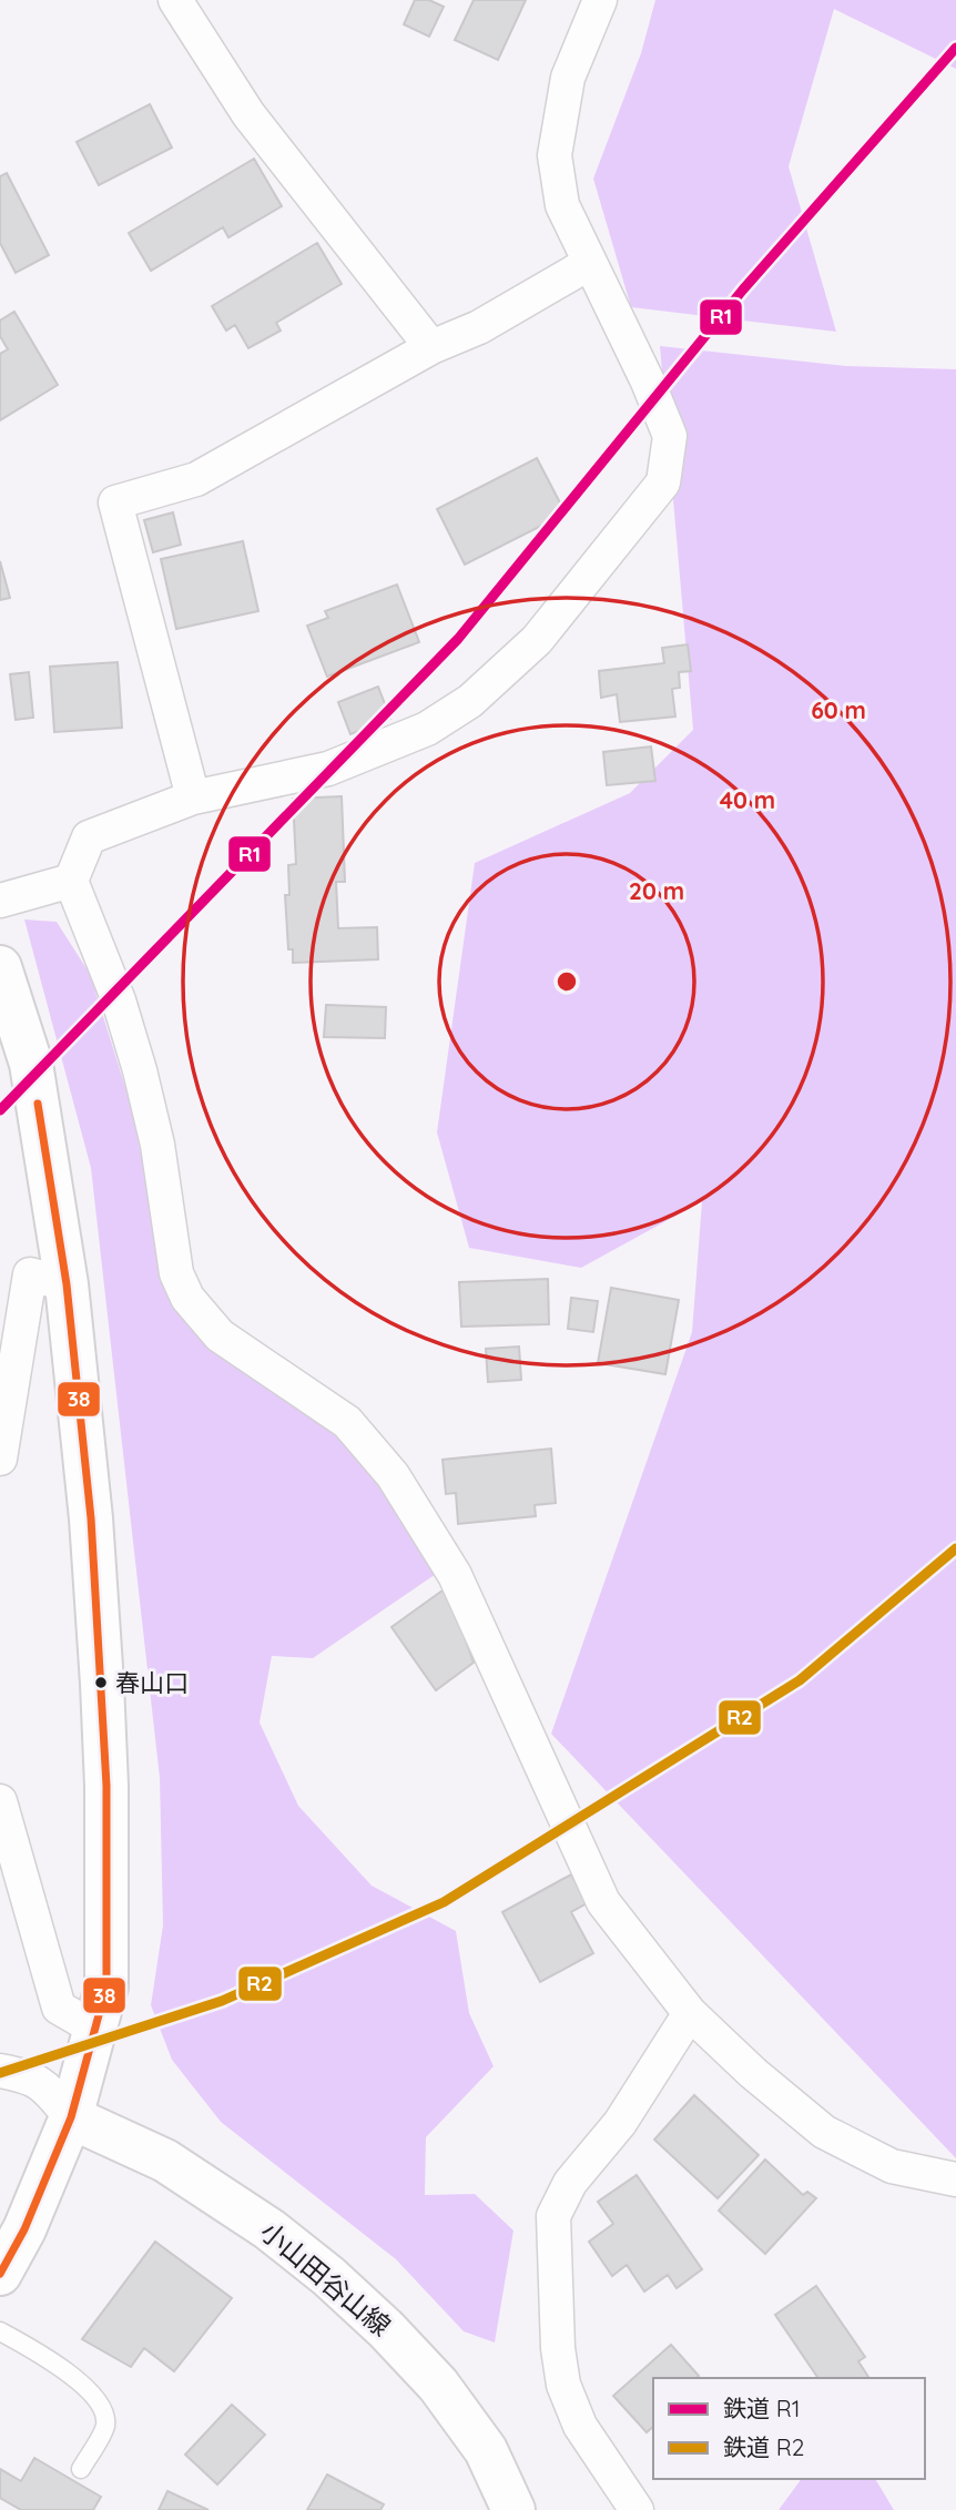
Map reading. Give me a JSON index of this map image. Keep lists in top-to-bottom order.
{
  "streets": {
    "main road": ["小山田谷山線"]
  },
  "places": ["春山口"],
  "lines": ["rail line R1", "transit line 38", "rail line R2"],
  "legend": ["鉄道 R1", "鉄道 R2"],
  "rings": ["60 m", "40 m", "20 m"]
}
